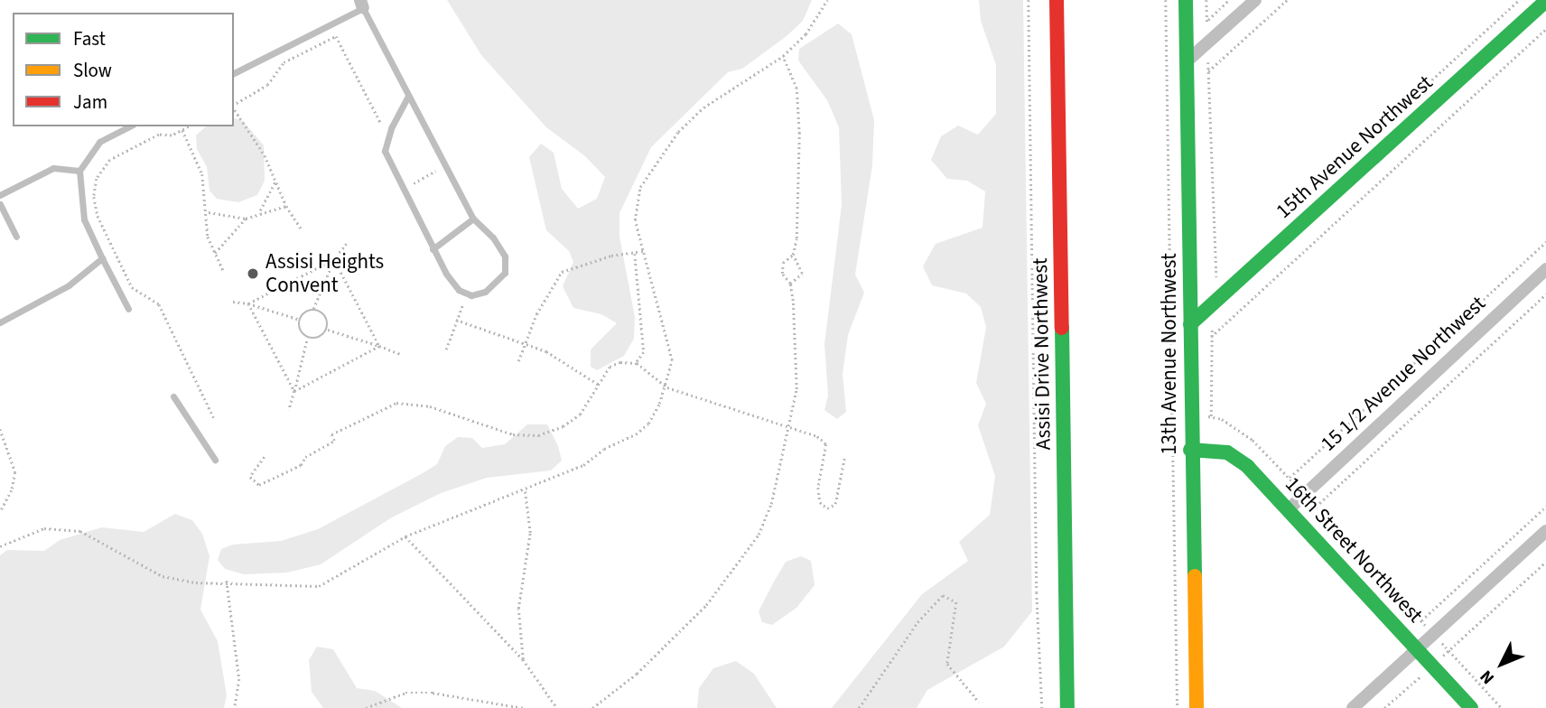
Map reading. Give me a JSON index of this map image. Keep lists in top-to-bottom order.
{
  "streets": {
    "street": [
      "15th Avenue Northwest",
      "Assisi Drive Northwest",
      "13th Avenue Northwest",
      "15 1/2 Avenue Northwest",
      "16th Street Northwest"
    ]
  },
  "crossings": [
    ["15th Avenue Northwest", "13th Avenue Northwest"],
    ["13th Avenue Northwest", "16th Street Northwest"],
    ["15 1/2 Avenue Northwest", "16th Street Northwest"]
  ],
  "places": ["Assisi Heights Convent"],
  "legend": ["Fast", "Slow", "Jam"],
  "north": "bottom left"
}
